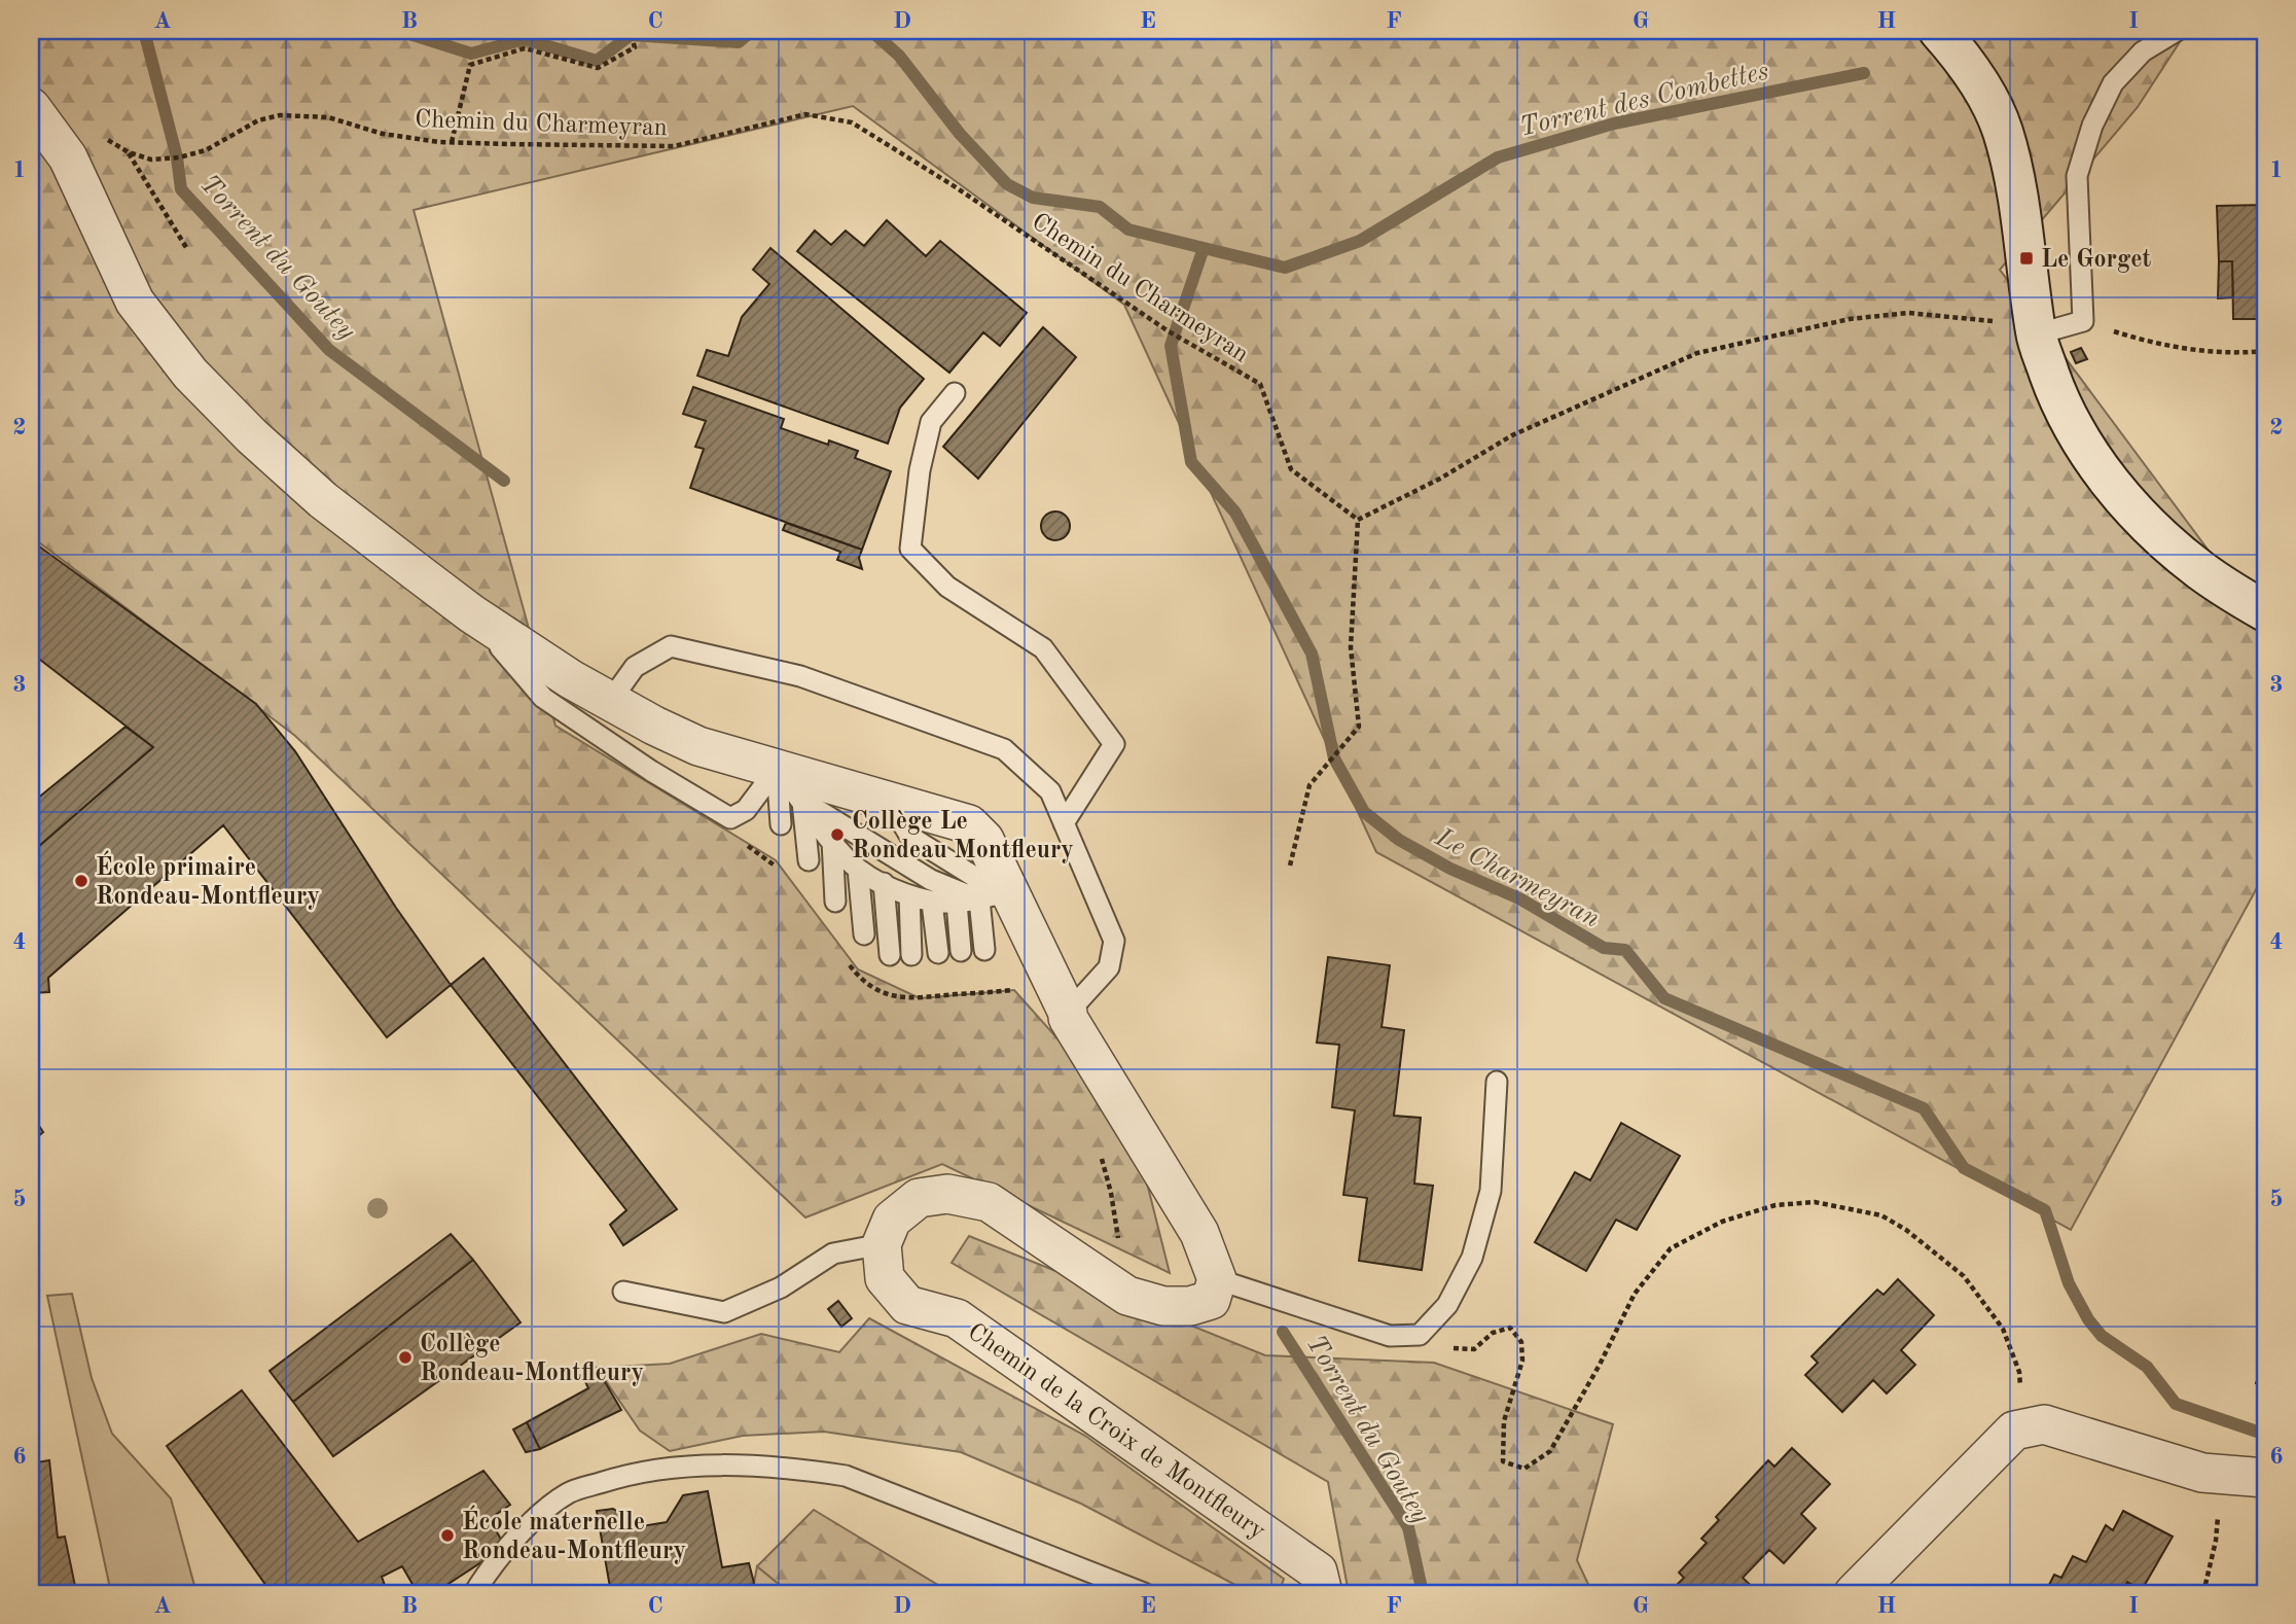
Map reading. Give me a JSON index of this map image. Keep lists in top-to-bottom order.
{
  "streets": {
    "street": ["Chemin de la Croix de Montfleury"],
    "path": ["Chemin du Charmeyran"]
  },
  "water": ["Torrent des Combettes", "Torrent du Goutey", "Le Charmeyran"],
  "places": {
    "transit": ["Le Gorget"],
    "other": [
      "Collège Le Rondeau Montfleury",
      "École primaire Rondeau-Montfleury",
      "Collège Rondeau-Montfleury",
      "École maternelle Rondeau-Montfleury"
    ]
  },
  "grid": {
    "columns": [
      "A",
      "B",
      "C",
      "D",
      "E",
      "F",
      "G",
      "H",
      "I"
    ],
    "rows": [
      "1",
      "2",
      "3",
      "4",
      "5",
      "6"
    ]
  }
}
